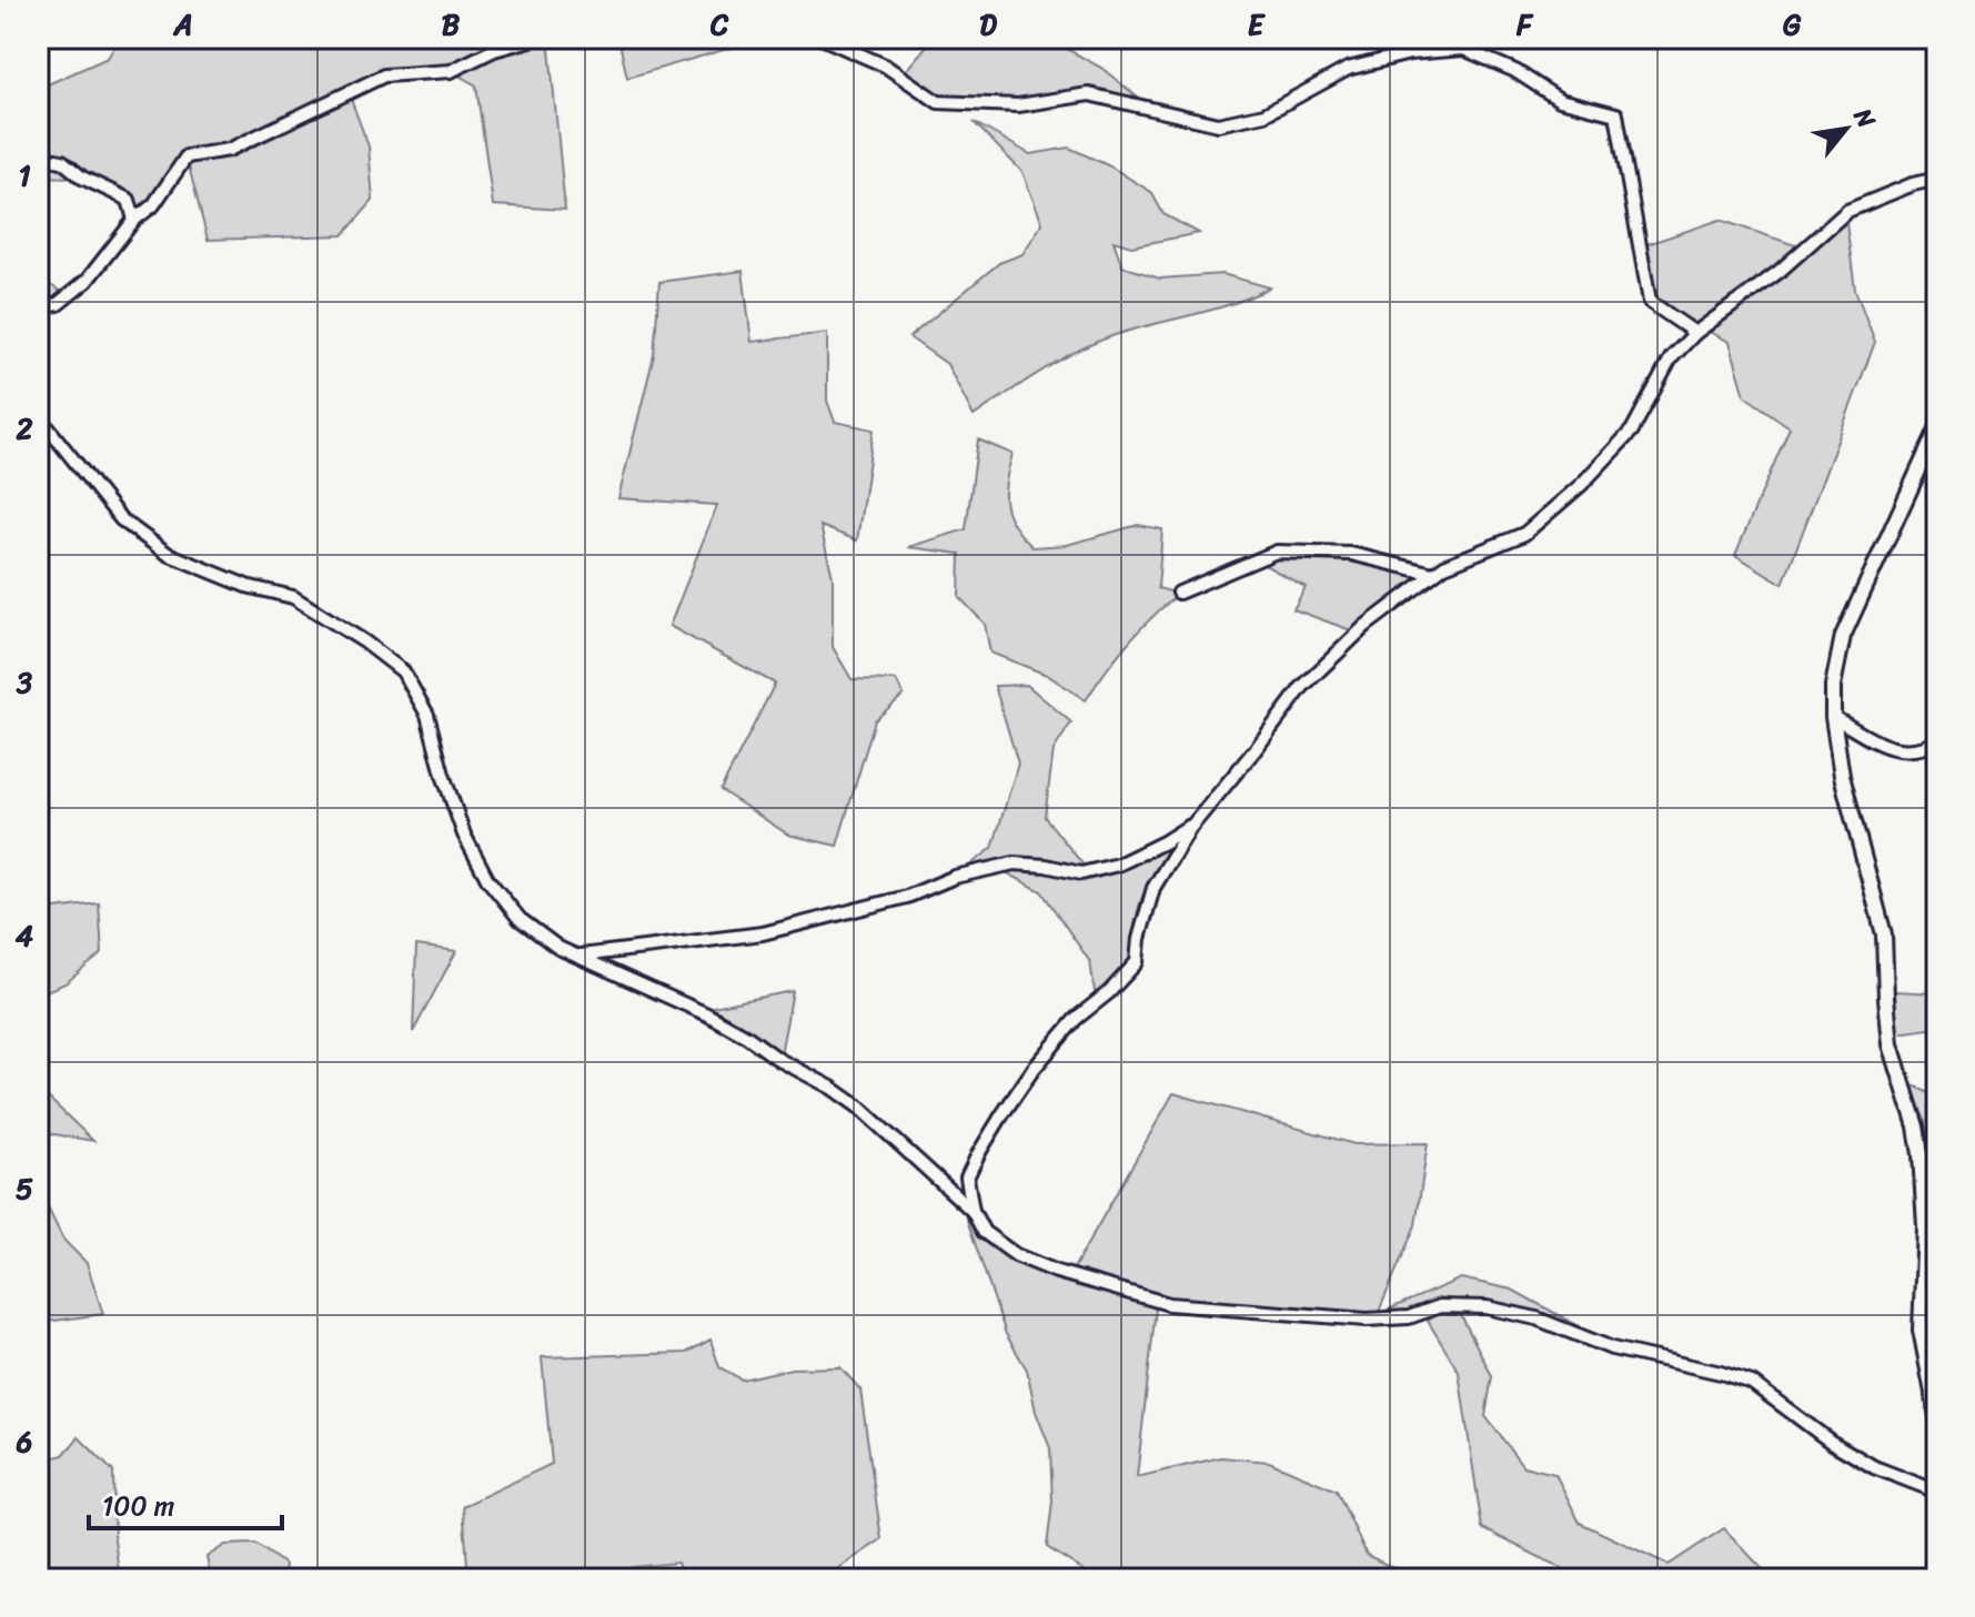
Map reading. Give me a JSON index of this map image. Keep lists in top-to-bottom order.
{
  "scale_bar": "100 m",
  "north": "top right",
  "grid": {
    "columns": [
      "A",
      "B",
      "C",
      "D",
      "E",
      "F",
      "G"
    ],
    "rows": [
      "1",
      "2",
      "3",
      "4",
      "5",
      "6"
    ]
  }
}
